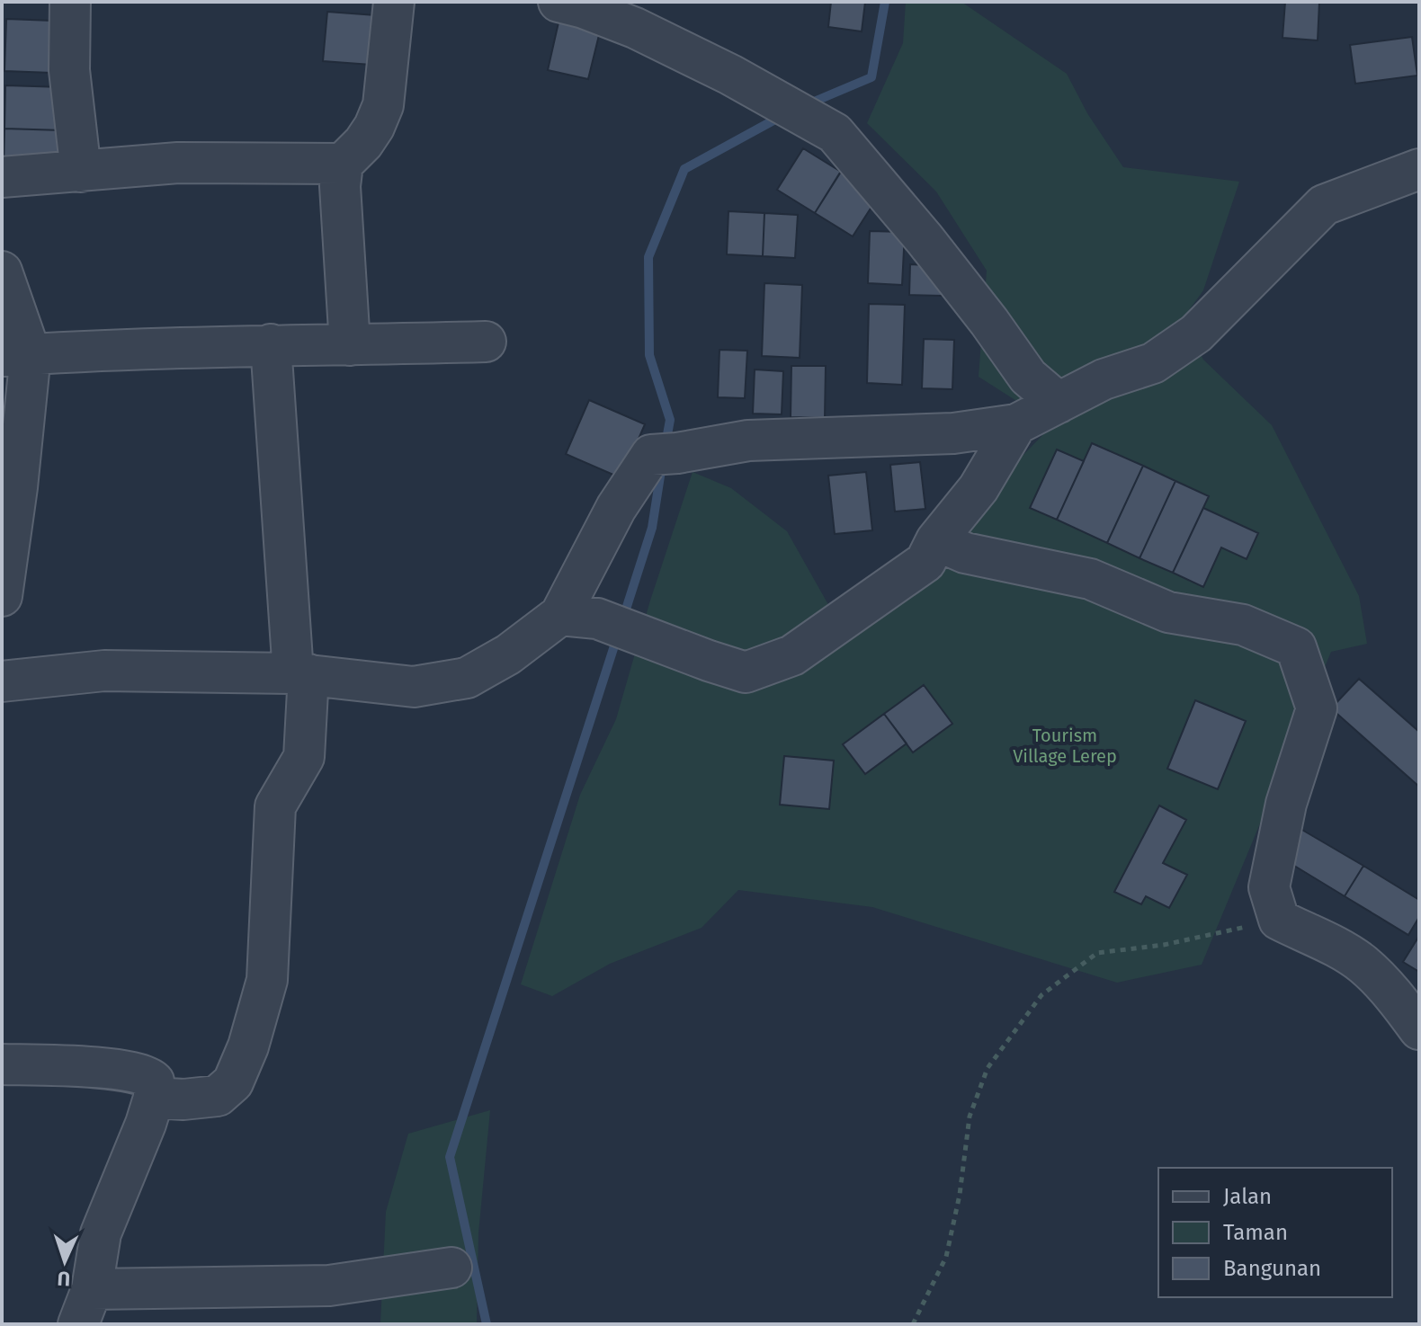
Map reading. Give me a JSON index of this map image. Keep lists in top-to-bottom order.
{
  "parks": ["Tourism Village Lerep"],
  "legend": ["Jalan", "Taman", "Bangunan"],
  "north": "bottom"
}
